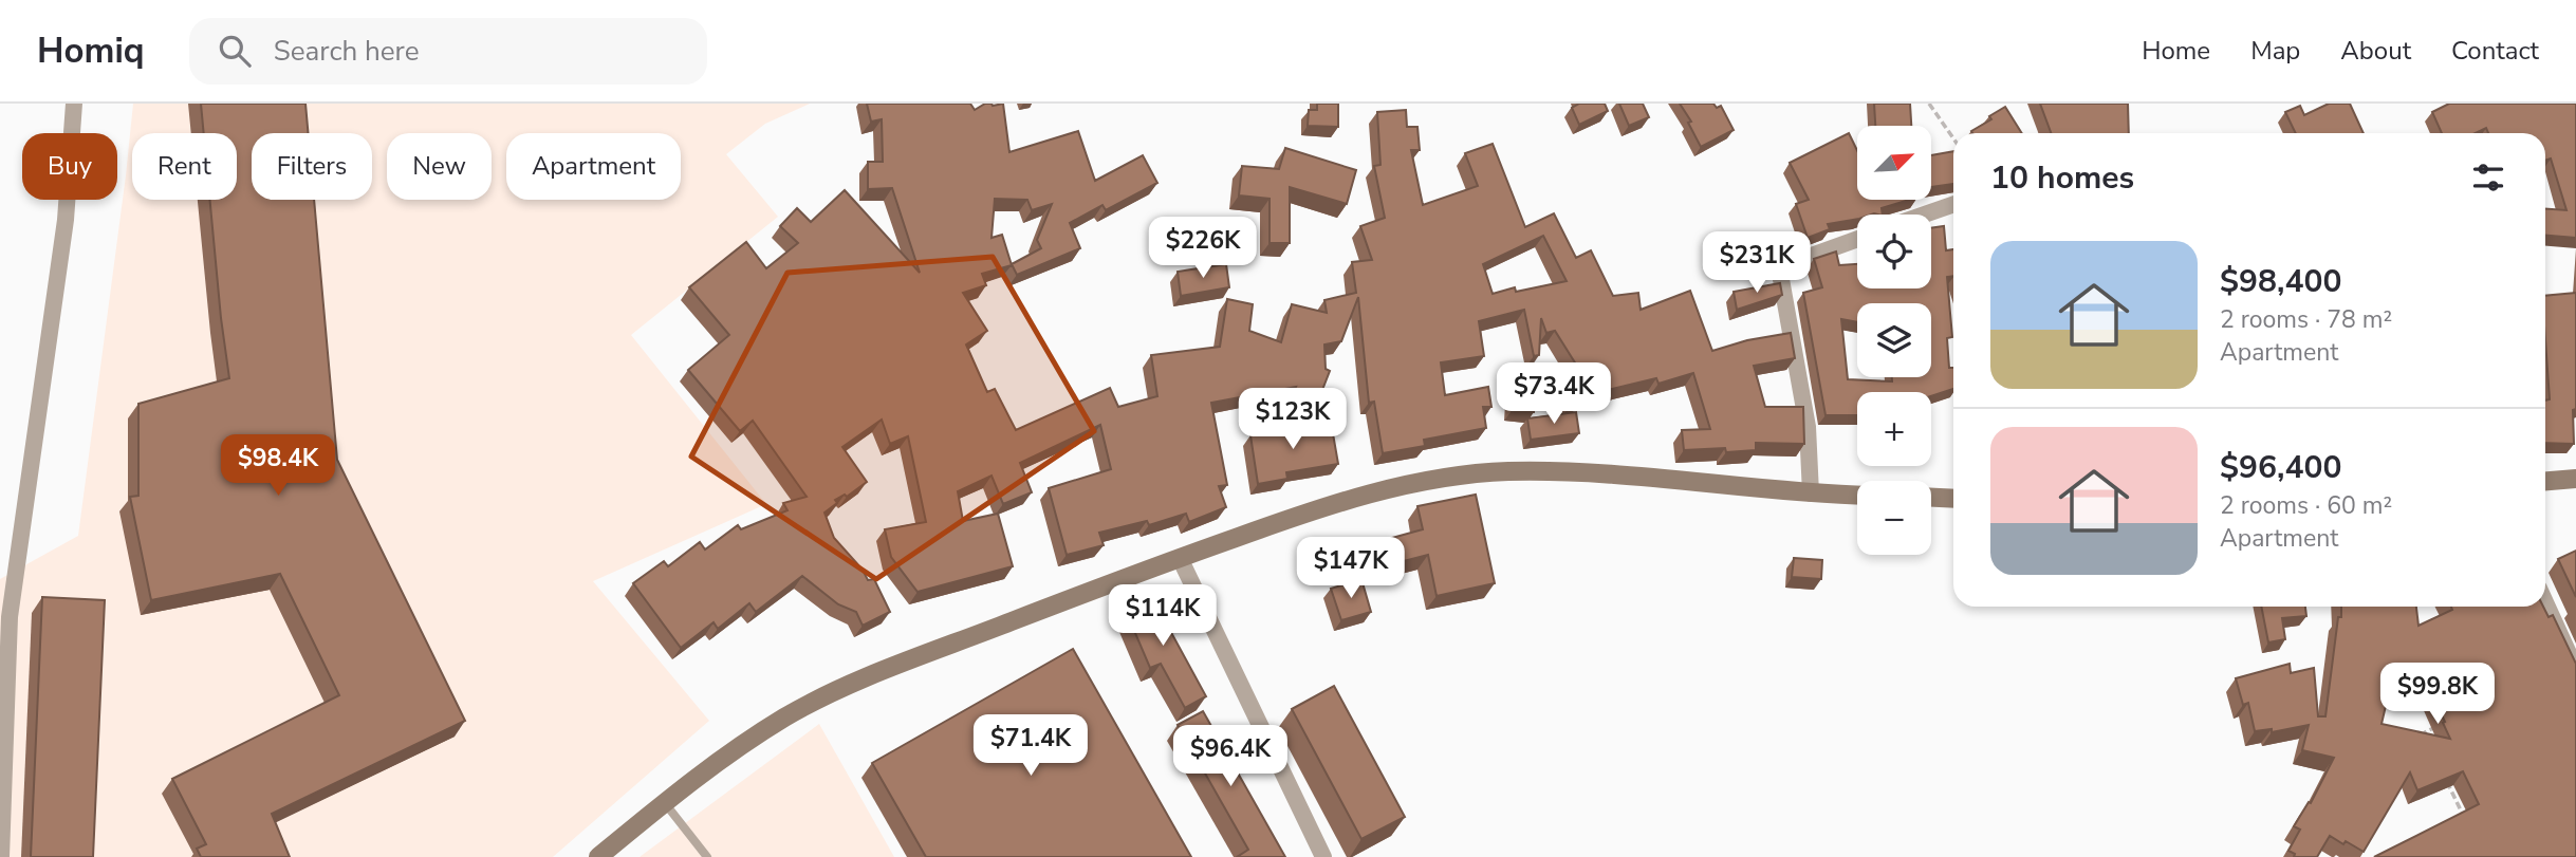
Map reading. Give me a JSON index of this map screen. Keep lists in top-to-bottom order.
{
  "north": "top right",
  "page": {
    "header": "Homiq",
    "search": "Search here",
    "nav": [
      "Home",
      "Map",
      "About",
      "Contact"
    ],
    "map_buttons": ["+", "−"],
    "chip": [
      "Buy",
      "Rent",
      "Filters",
      "New",
      "Apartment"
    ],
    "heading": "10 homes",
    "price": [
      "$226K",
      "$231K",
      "$73.4K",
      "$123K",
      "$98.4K",
      "$147K",
      "$114K",
      "$99.8K",
      "$71.4K",
      "$96.4K"
    ],
    "list": [
      {
        "name": "$98,400",
        "note": "2 rooms · 78 m² · Apartment"
      },
      {
        "name": "$96,400",
        "note": "2 rooms · 60 m² · Apartment"
      }
    ]
  }
}
